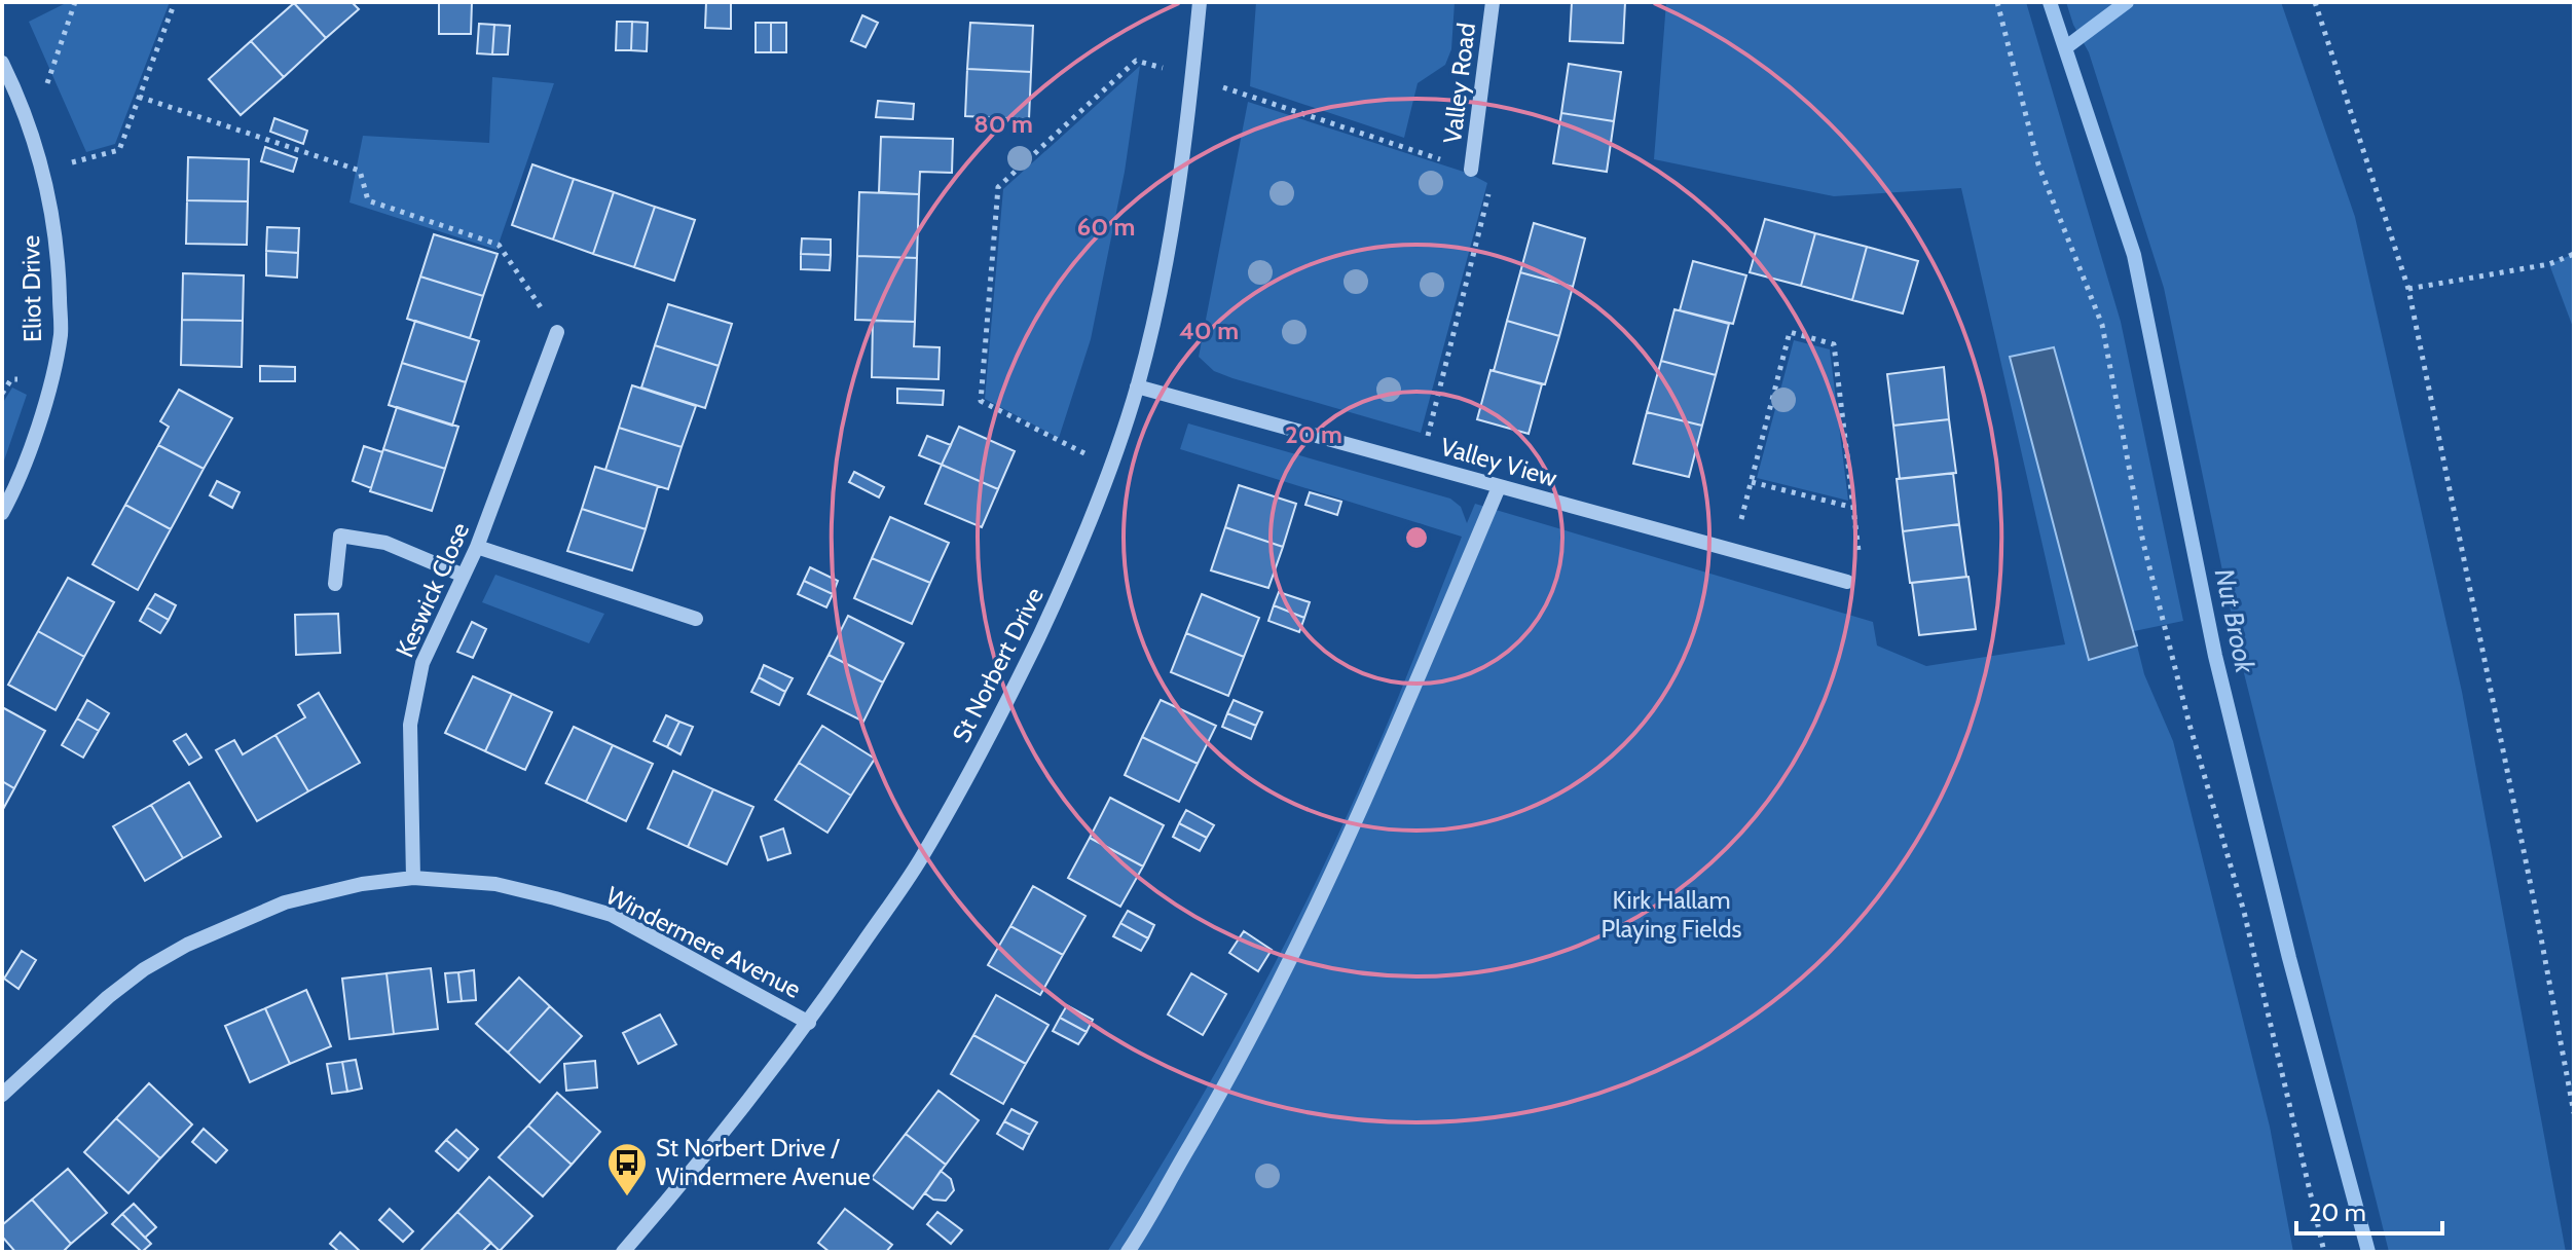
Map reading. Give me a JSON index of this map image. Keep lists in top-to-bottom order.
{
  "streets": {
    "street": [
      "Valley Road",
      "Eliot Drive",
      "Valley View",
      "Keswick Close",
      "St Norbert Drive",
      "Windermere Avenue"
    ]
  },
  "crossings": [
    ["Valley View", "St Norbert Drive"],
    ["Keswick Close", "Windermere Avenue"],
    ["St Norbert Drive", "Windermere Avenue"]
  ],
  "water": ["Nut Brook"],
  "parks": ["Kirk Hallam Playing Fields"],
  "places": {
    "bus stop": ["St Norbert Drive / Windermere Avenue"]
  },
  "scale_bar": "20 m",
  "rings": [
    "80 m",
    "60 m",
    "40 m",
    "20 m"
  ]
}
